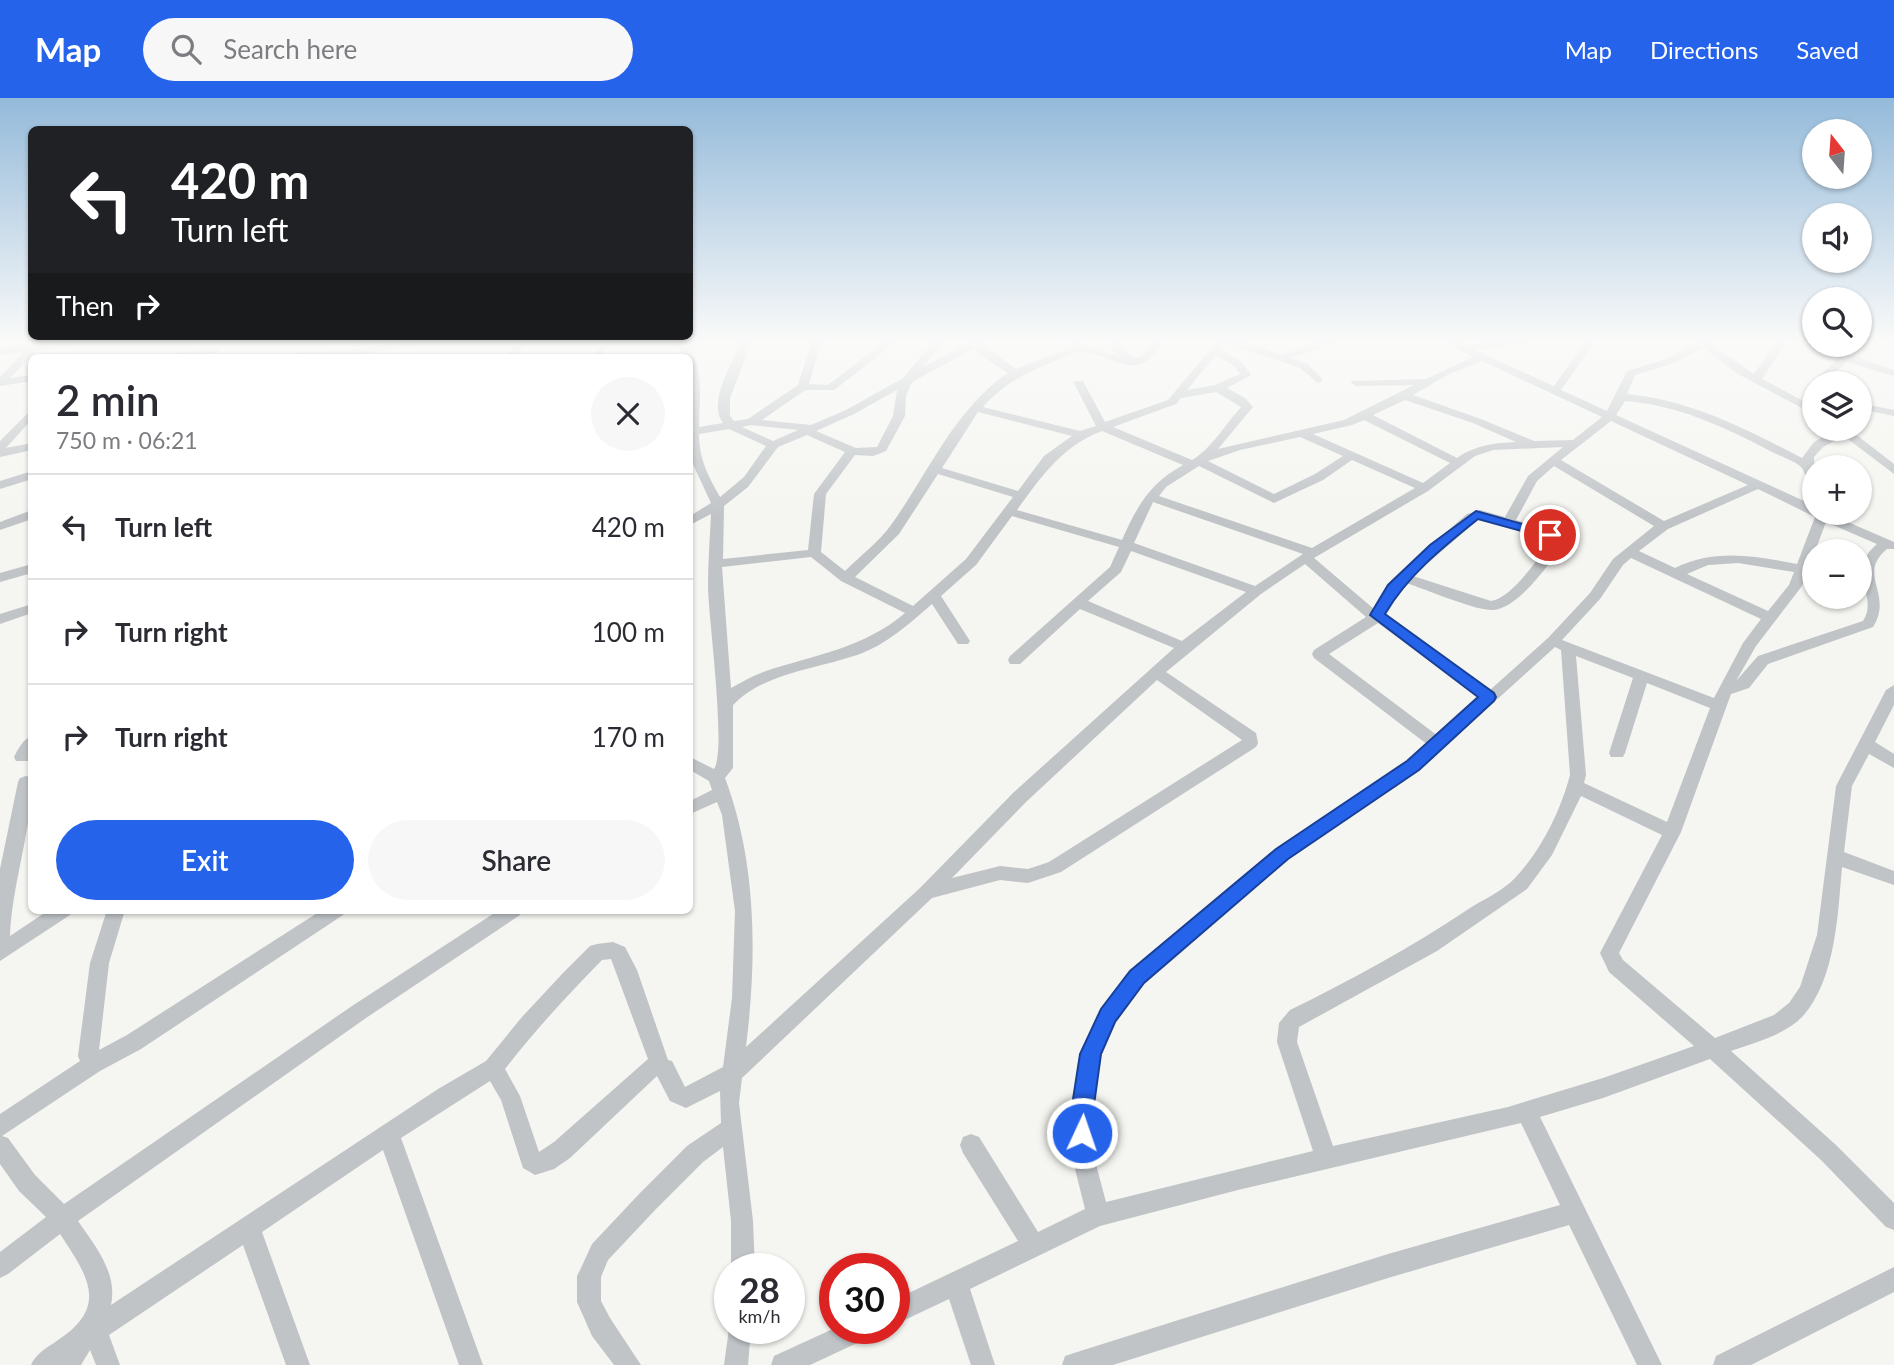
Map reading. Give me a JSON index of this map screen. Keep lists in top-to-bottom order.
{
  "north": "top",
  "page": {
    "header": "Map",
    "search": "Search here",
    "nav": ["Map", "Directions", "Saved"],
    "map_buttons": ["+", "−"],
    "turn": ["420 m", "Turn left"],
    "then": "Then",
    "heading": ["2 min", "750 m · 06:21"],
    "list": [
      {
        "name": "Turn left",
        "value": "420 m"
      },
      {
        "name": "Turn right",
        "value": "100 m"
      },
      {
        "name": "Turn right",
        "value": "170 m"
      }
    ],
    "buttons": ["Exit", "Share"],
    "speed": "28 km/h",
    "limit": "30"
  }
}
